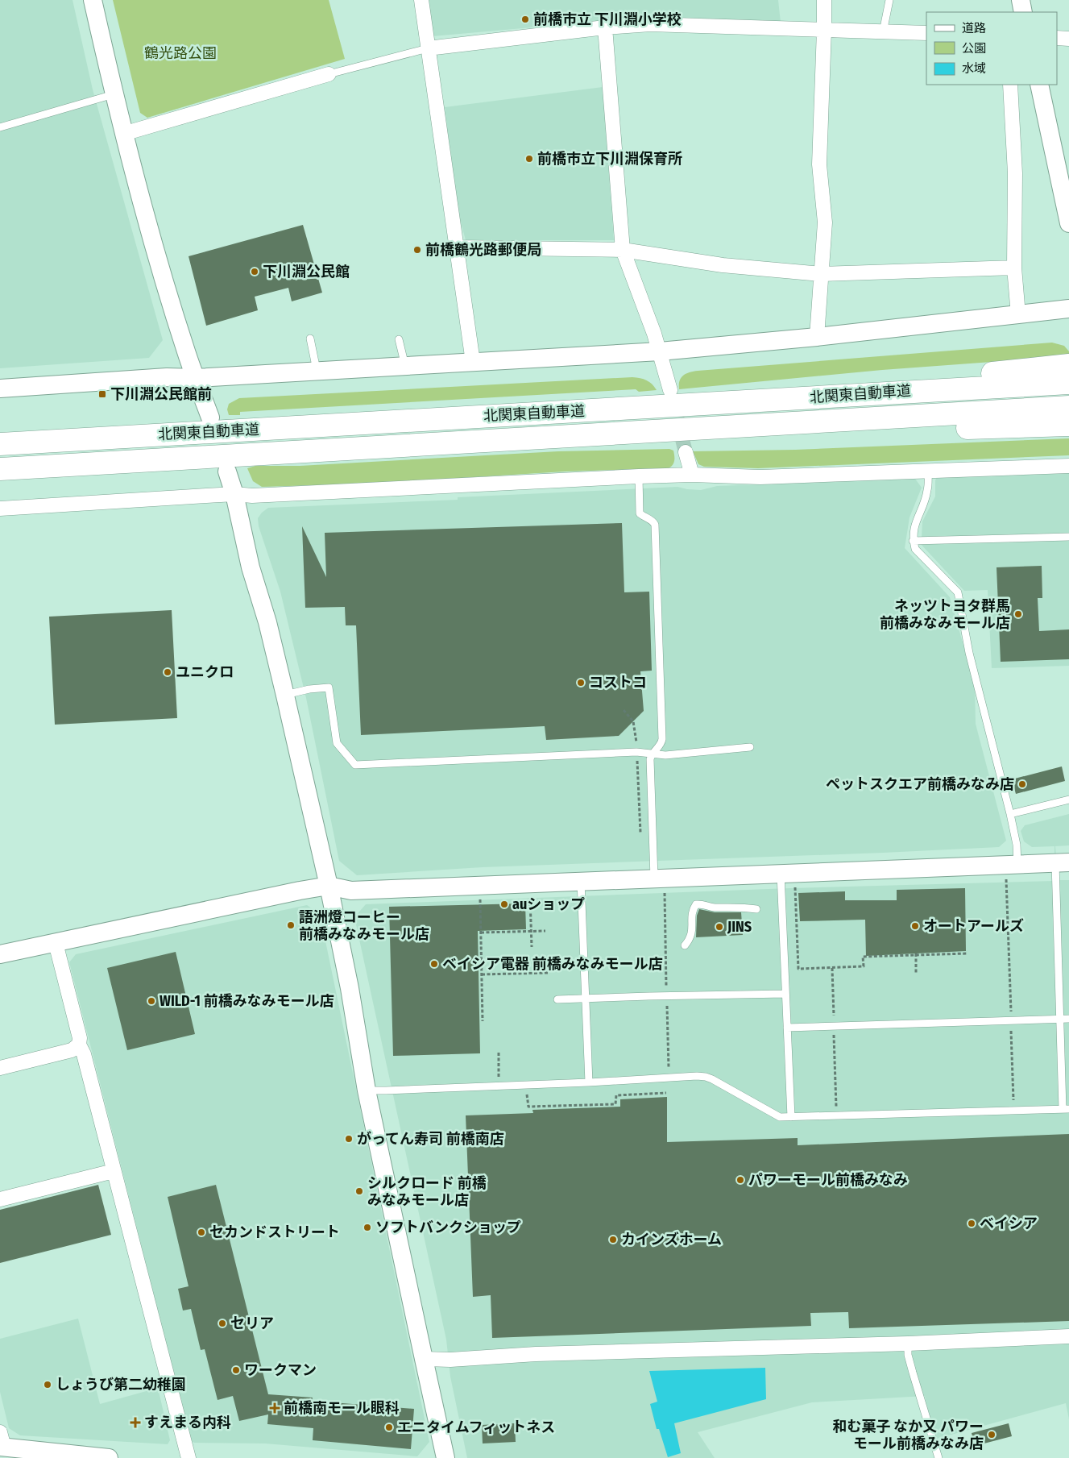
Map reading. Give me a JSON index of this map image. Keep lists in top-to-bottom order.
{
  "streets": {
    "highway": ["北関東自動車道"]
  },
  "parks": ["鶴光路公園"],
  "places": {
    "other": [
      "前橋市立 下川淵小学校",
      "前橋市立下川淵保育所",
      "前橋鶴光路郵便局",
      "下川淵公民館",
      "ネッツトヨタ群馬 前橋みなみモール店",
      "ユニクロ",
      "コストコ",
      "ペットスクエア前橋みなみ店",
      "auショップ",
      "語洲燈コーヒー 前橋みなみモール店",
      "オートアールズ",
      "JINS",
      "ベイシア電器 前橋みなみモール店",
      "WILD-1 前橋みなみモール店",
      "がってん寿司 前橋南店",
      "パワーモール前橋みなみ",
      "シルクロード 前橋 みなみモール店",
      "ベイシア",
      "ソフトバンクショップ",
      "セカンドストリート",
      "カインズホーム",
      "セリア",
      "ワークマン",
      "しょうび第二幼稚園",
      "エニタイムフィットネス",
      "和む菓子 なか又 パワー モール前橋みなみ店"
    ],
    "transit": ["下川淵公民館前"],
    "health": ["前橋南モール眼科", "すえまる内科"]
  },
  "legend": ["道路", "公園", "水域"]
}
